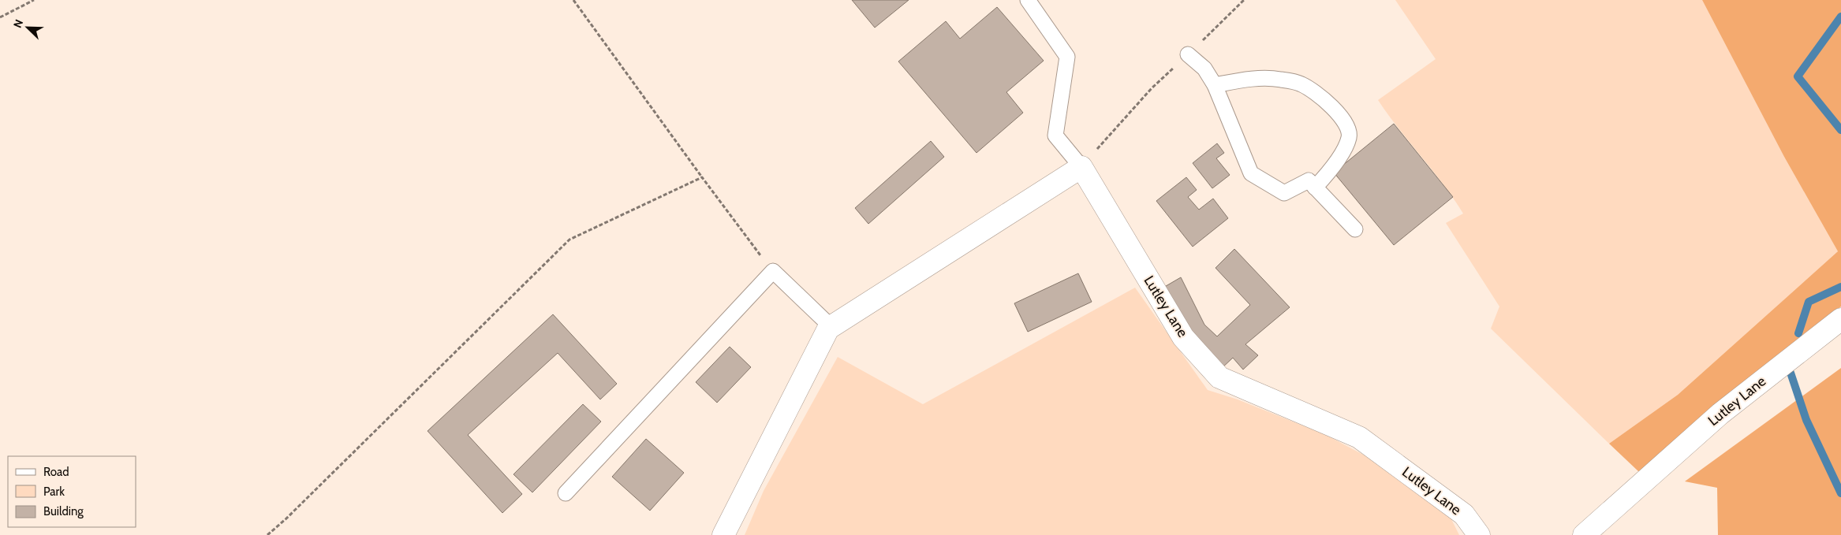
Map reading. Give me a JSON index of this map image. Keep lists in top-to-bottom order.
{
  "streets": {
    "street": ["Lutley Lane"]
  },
  "legend": ["Road", "Park", "Building"],
  "north": "top left"
}
